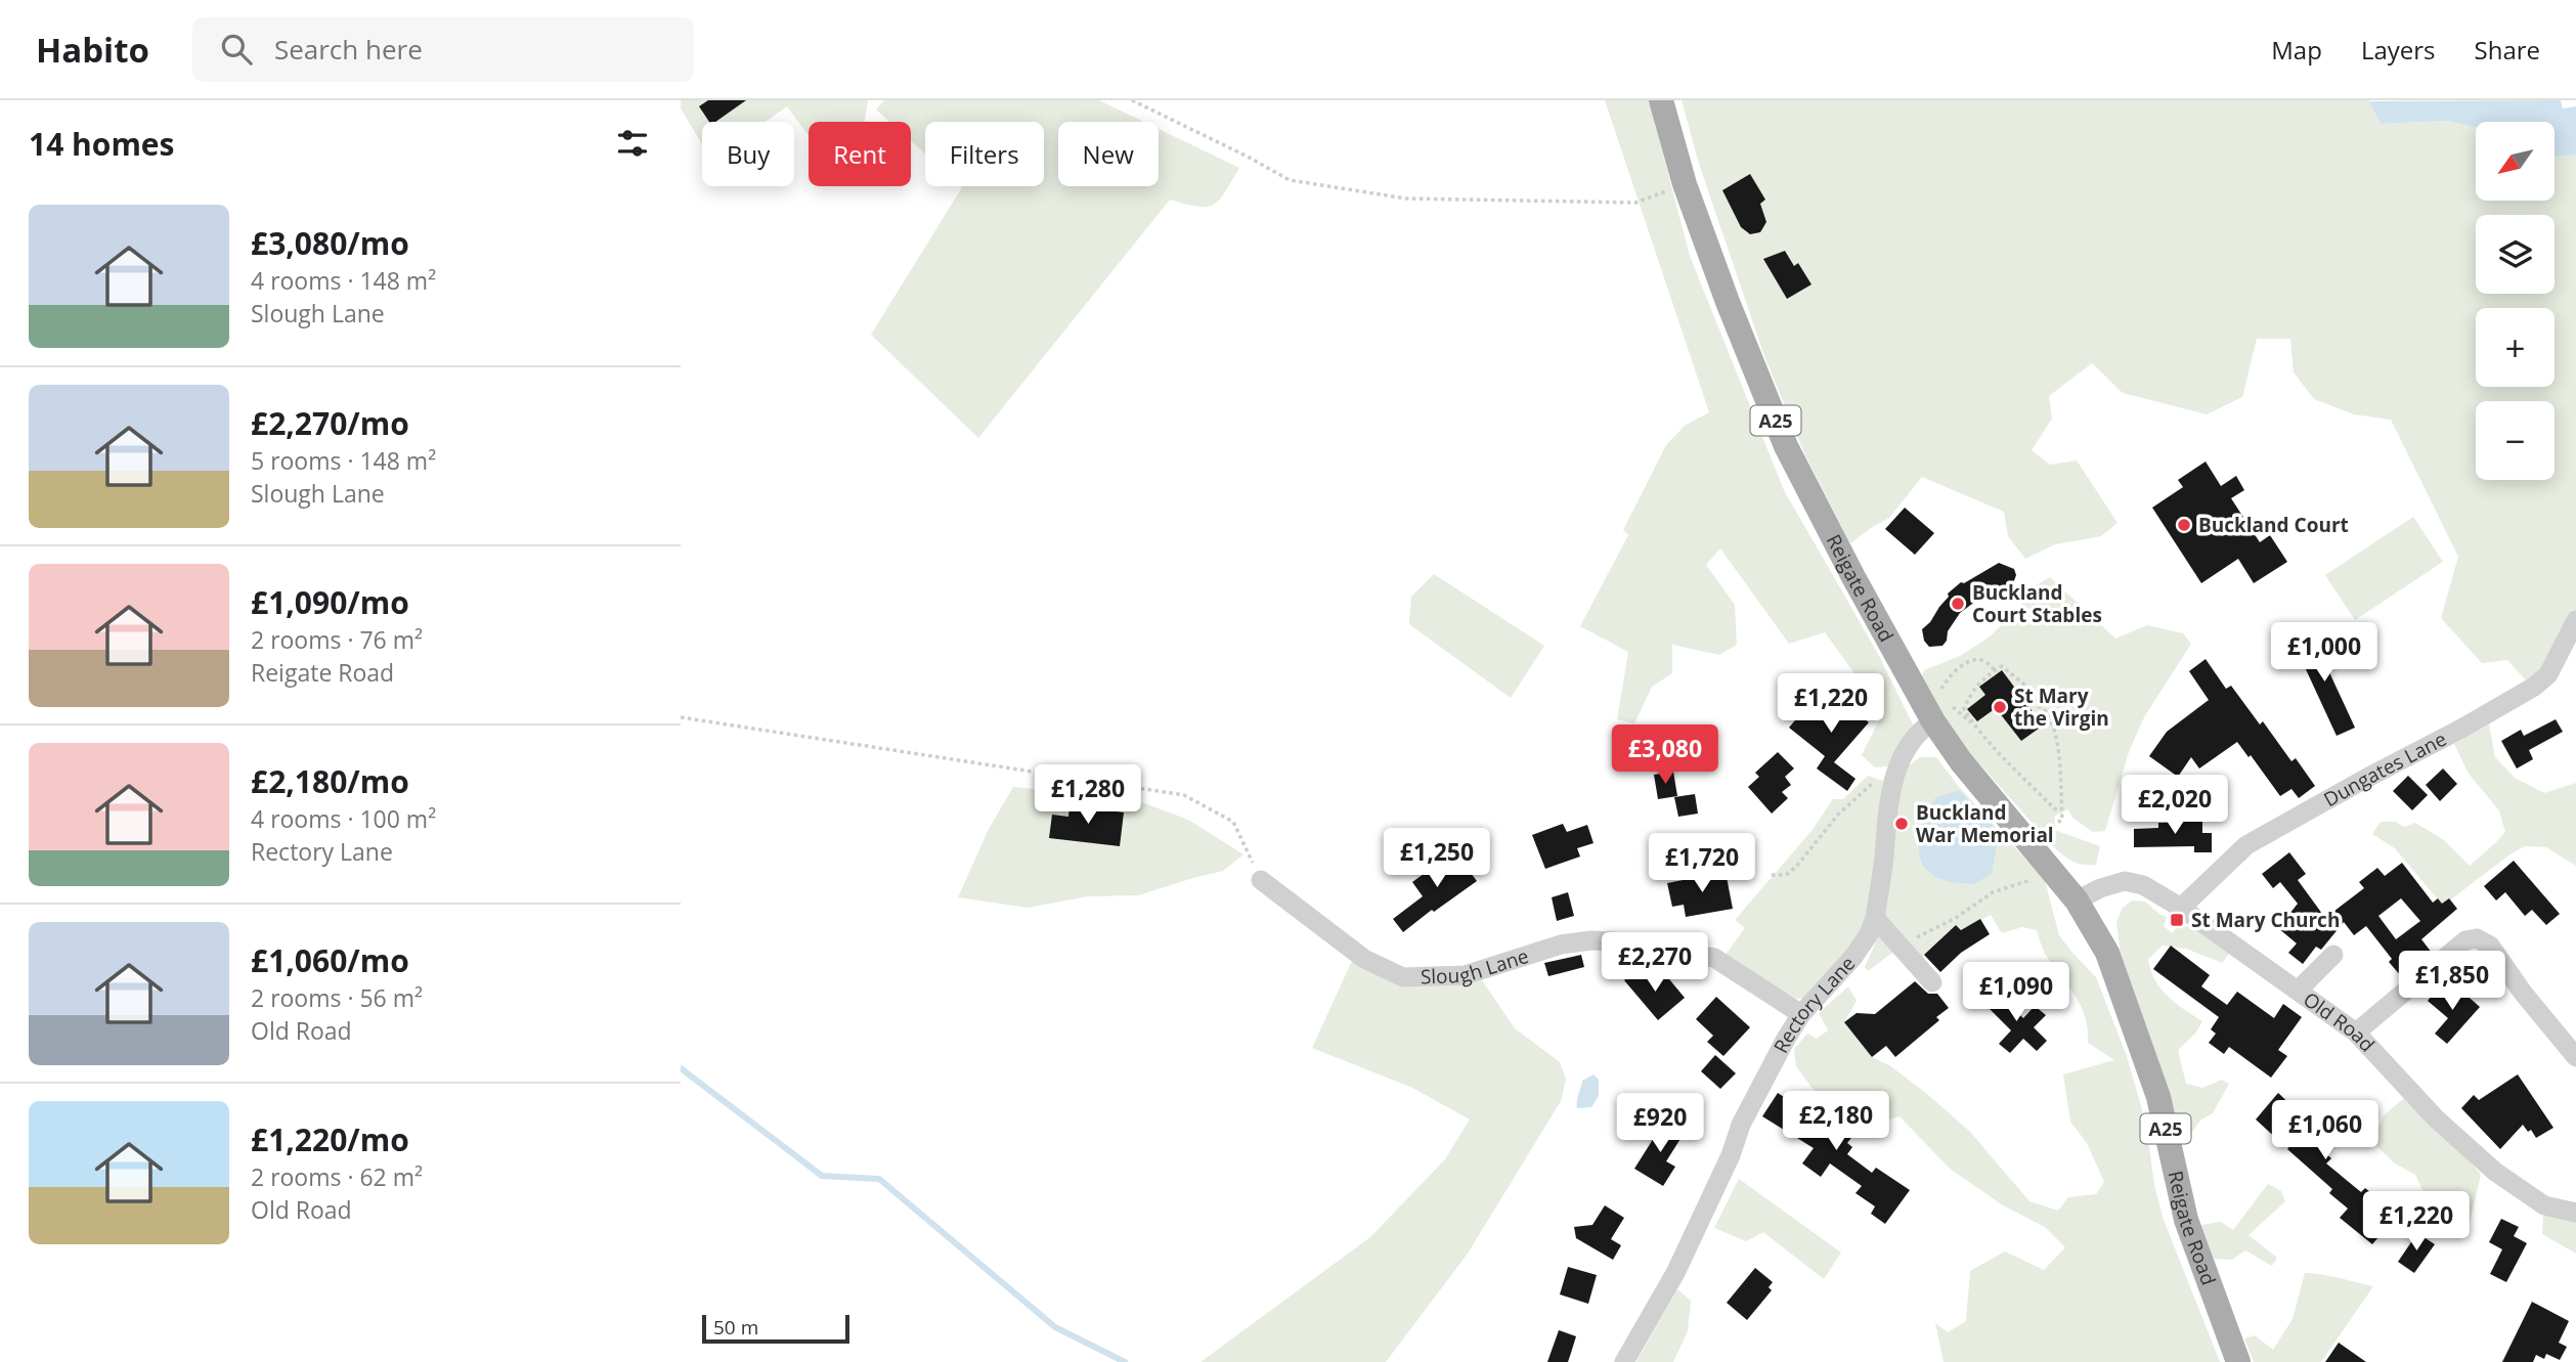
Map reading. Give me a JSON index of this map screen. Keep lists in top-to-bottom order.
{
  "streets": {
    "main road": ["A25", "Reigate Road"],
    "street": [
      "Dungates Lane",
      "Slough Lane",
      "Rectory Lane",
      "Old Road"
    ]
  },
  "crossings": [
    ["Reigate Road", "Rectory Lane"],
    ["Reigate Road", "Old Road"],
    ["Dungates Lane", "Old Road"],
    ["Slough Lane", "Rectory Lane"]
  ],
  "places": {
    "other": [
      "Buckland Court",
      "Buckland Court Stables",
      "St Mary the Virgin",
      "Buckland War Memorial"
    ],
    "transit": ["St Mary Church"]
  },
  "scale_bar": "50 m",
  "north": "bottom left",
  "page": {
    "header": "Habito",
    "search": "Search here",
    "nav": ["Map", "Layers", "Share"],
    "heading": "14 homes",
    "map_buttons": ["+", "−"],
    "chip": [
      "Buy",
      "Rent",
      "Filters",
      "New"
    ],
    "list": [
      {
        "name": "£3,080/mo",
        "note": "4 rooms · 148 m² · Slough Lane"
      },
      {
        "name": "£2,270/mo",
        "note": "5 rooms · 148 m² · Slough Lane"
      },
      {
        "name": "£1,090/mo",
        "note": "2 rooms · 76 m² · Reigate Road"
      },
      {
        "name": "£2,180/mo",
        "note": "4 rooms · 100 m² · Rectory Lane"
      },
      {
        "name": "£1,060/mo",
        "note": "2 rooms · 56 m² · Old Road"
      },
      {
        "name": "£1,220/mo",
        "note": "2 rooms · 62 m² · Old Road"
      }
    ],
    "price": [
      "£1,000",
      "£1,220",
      "£3,080",
      "£1,280",
      "£2,020",
      "£1,250",
      "£1,720",
      "£2,270",
      "£1,850",
      "£1,090",
      "£2,180",
      "£920",
      "£1,060",
      "£1,220"
    ],
    "scale": "50 m"
  }
}
